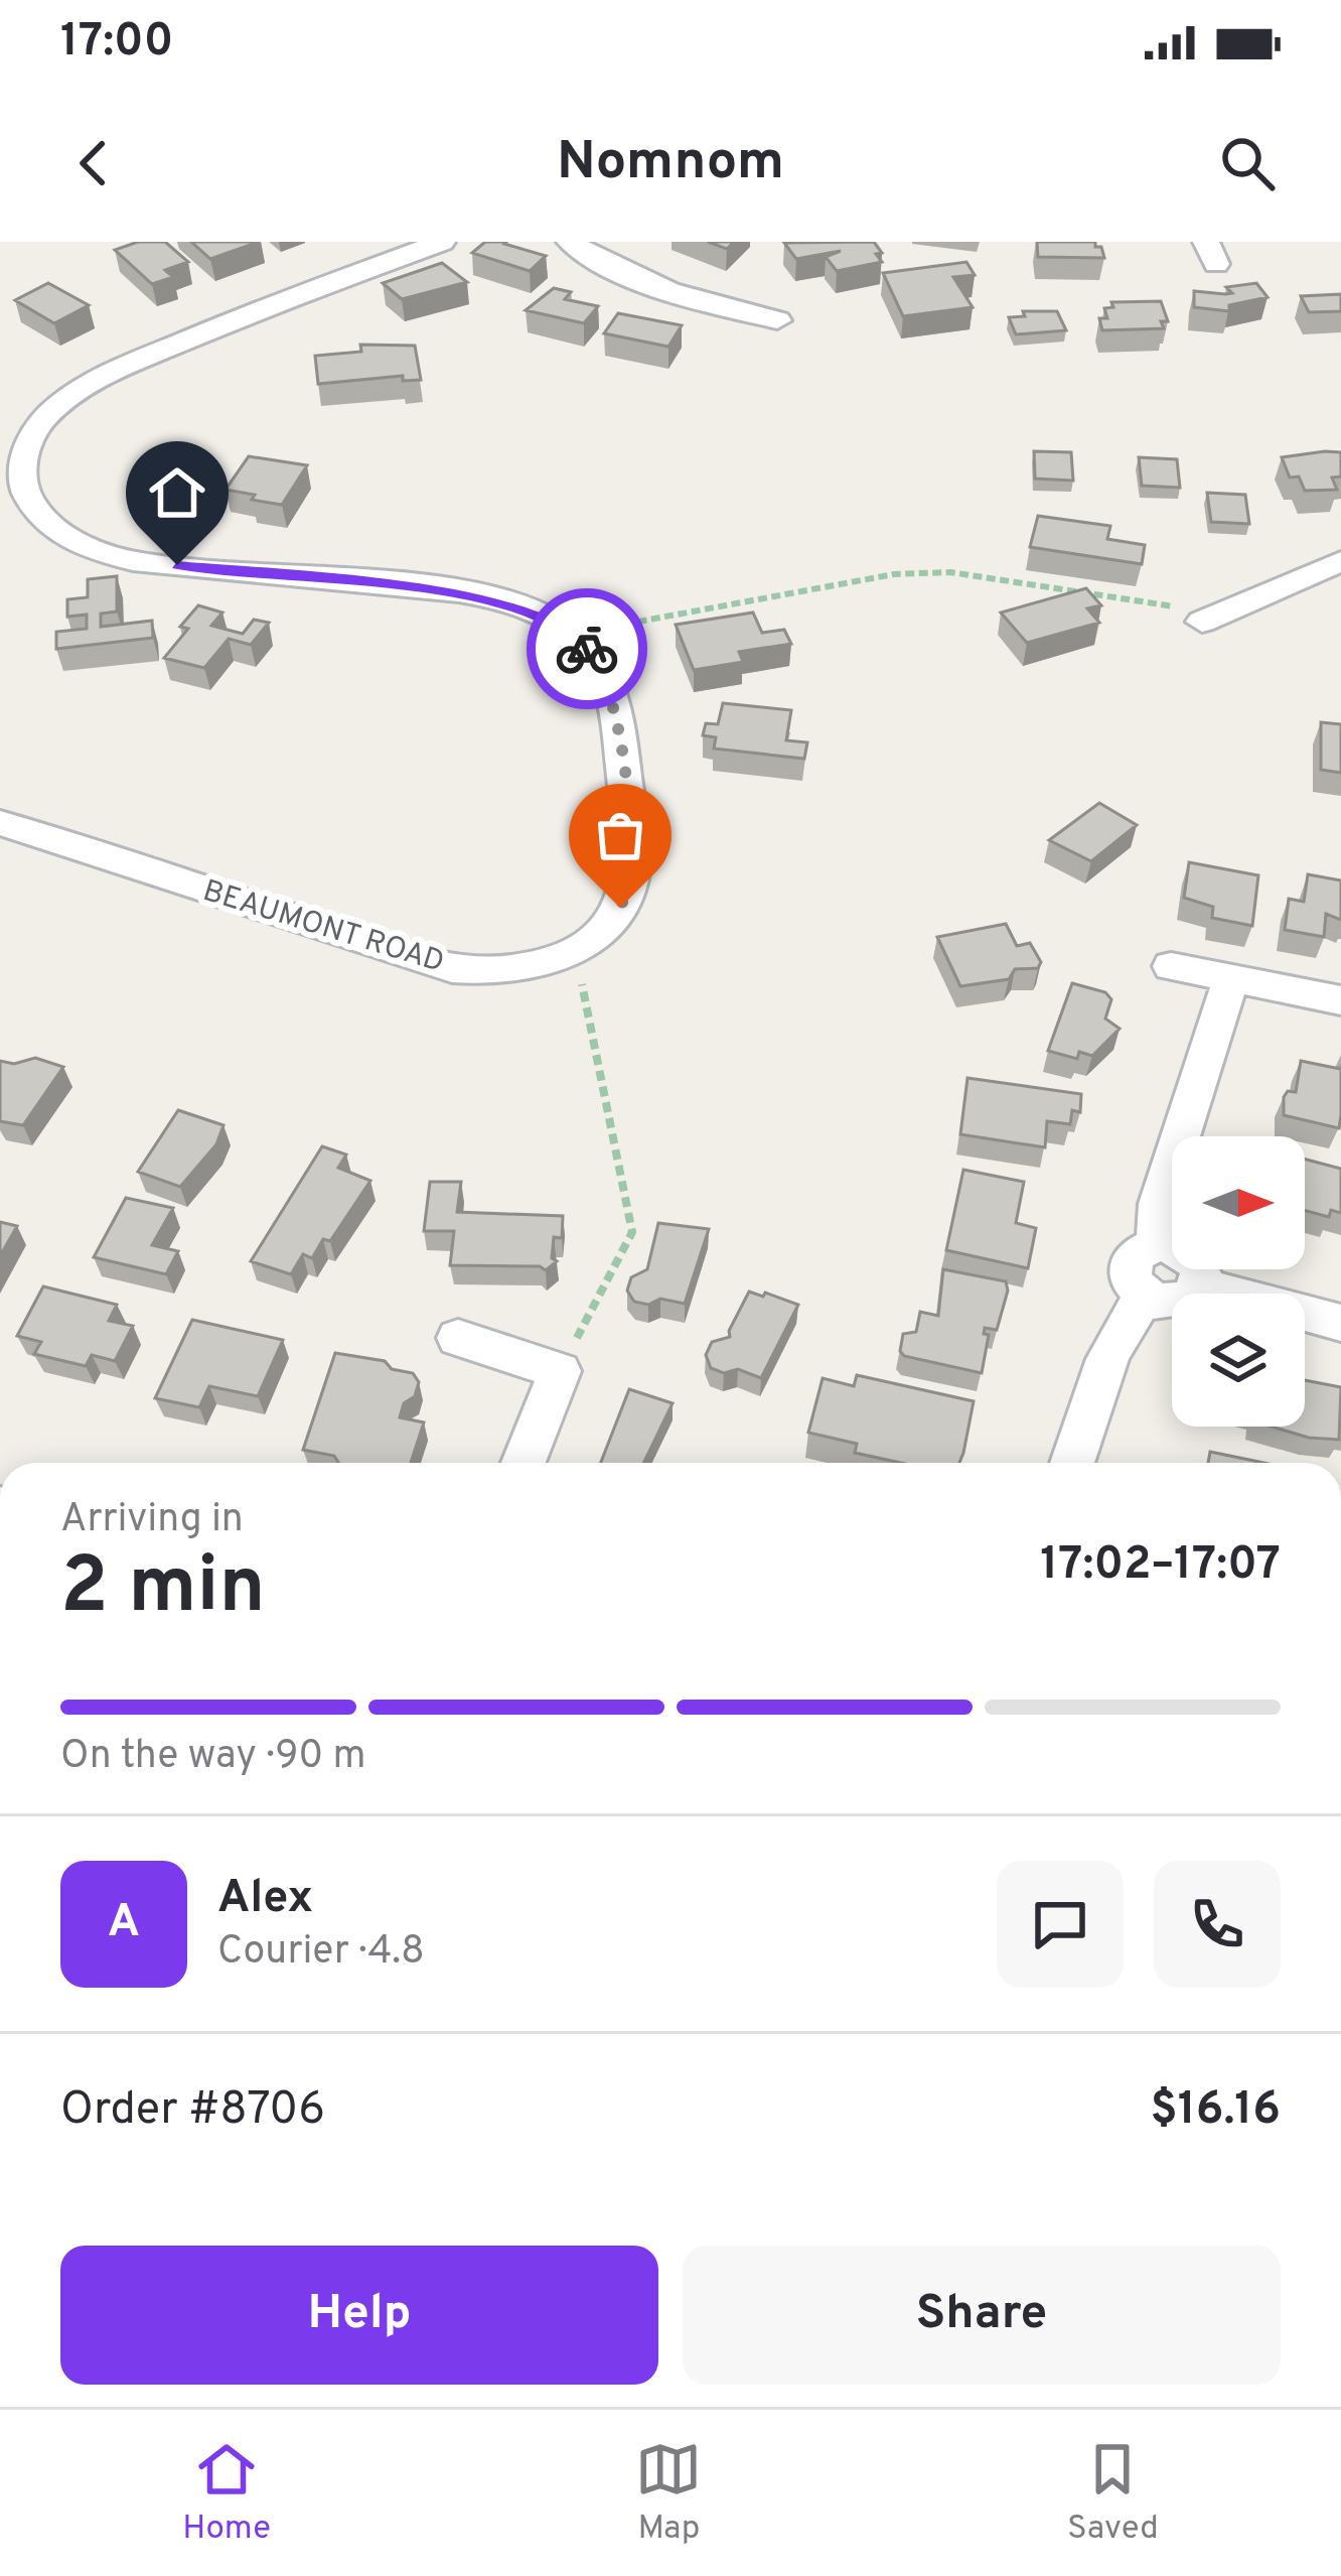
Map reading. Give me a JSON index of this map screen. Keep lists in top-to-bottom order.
{
  "streets": {
    "street": ["BEAUMONT ROAD"]
  },
  "north": "right",
  "page": {
    "status": "17:00",
    "header": "Nomnom",
    "heading": ["2 min", "Arriving in", "17:02–17:07"],
    "panel": [
      "Alex",
      "Courier · 4.8",
      "Order #8706",
      "$16.16"
    ],
    "bar": "On the way · 90 m",
    "round": "A",
    "buttons": ["Help", "Share"],
    "tabs": ["Home", "Map", "Saved"]
  }
}
